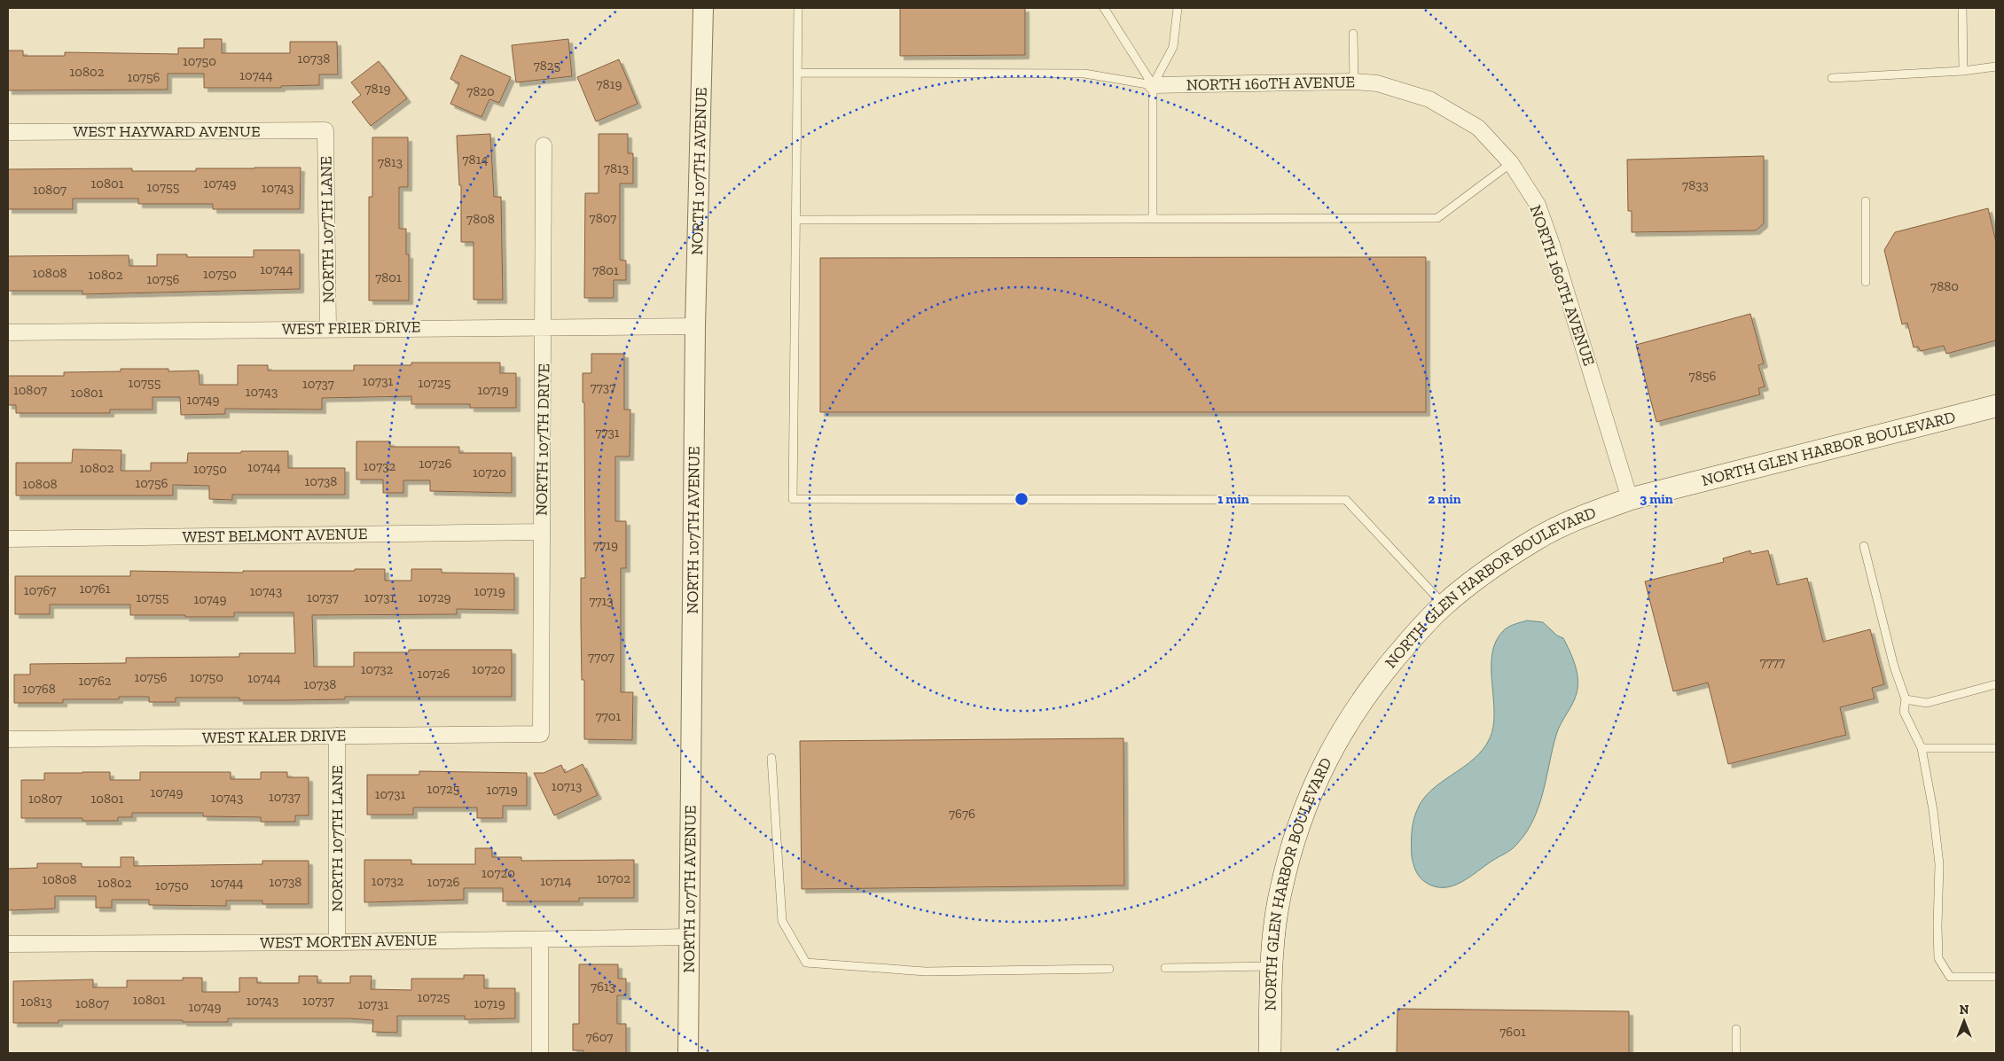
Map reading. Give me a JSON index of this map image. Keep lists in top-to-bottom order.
{
  "streets": {
    "main road": ["NORTH GLEN HARBOR BOULEVARD"],
    "street": [
      "NORTH 160TH AVENUE",
      "WEST HAYWARD AVENUE",
      "NORTH 107TH AVENUE",
      "NORTH 107TH LANE",
      "WEST FRIER DRIVE",
      "NORTH 107TH DRIVE",
      "WEST BELMONT AVENUE",
      "WEST KALER DRIVE",
      "WEST MORTEN AVENUE"
    ]
  },
  "crossings": [
    ["NORTH 160TH AVENUE", "NORTH GLEN HARBOR BOULEVARD"],
    ["WEST HAYWARD AVENUE", "NORTH 107TH LANE"],
    ["NORTH 107TH AVENUE", "WEST FRIER DRIVE"],
    ["NORTH 107TH AVENUE", "WEST MORTEN AVENUE"],
    ["NORTH 107TH LANE", "WEST FRIER DRIVE"],
    ["NORTH 107TH LANE", "WEST KALER DRIVE"],
    ["NORTH 107TH LANE", "WEST MORTEN AVENUE"],
    ["WEST FRIER DRIVE", "NORTH 107TH DRIVE"],
    ["NORTH 107TH DRIVE", "WEST BELMONT AVENUE"],
    ["NORTH 107TH DRIVE", "WEST KALER DRIVE"]
  ],
  "house_numbers": [
    "10738",
    "10750",
    "7825",
    "10802",
    "10744",
    "10756",
    "7819",
    "7819",
    "7820",
    "7814",
    "7813",
    "7813",
    "10801",
    "10749",
    "7833",
    "10755",
    "10743",
    "10807",
    "7807",
    "7808",
    "10744",
    "7801",
    "10808",
    "10750",
    "10802",
    "7801",
    "10756",
    "7880",
    "7856",
    "10731",
    "10755",
    "10725",
    "10737",
    "7737",
    "10807",
    "10719",
    "10743",
    "10801",
    "10749",
    "7731",
    "10726",
    "10732",
    "10744",
    "10802",
    "10750",
    "10720",
    "10738",
    "10756",
    "10808",
    "7719",
    "10761",
    "10767",
    "10743",
    "10719",
    "10755",
    "10737",
    "10731",
    "10729",
    "10749",
    "7713",
    "7707",
    "7777",
    "10732",
    "10720",
    "10726",
    "10756",
    "10750",
    "10744",
    "10762",
    "10738",
    "10768",
    "7701",
    "10713",
    "10725",
    "10719",
    "10749",
    "10731",
    "10737",
    "10743",
    "10807",
    "10801",
    "7676",
    "10720",
    "10702",
    "10808",
    "10732",
    "10714",
    "10738",
    "10726",
    "10802",
    "10744",
    "10750",
    "7613",
    "10725",
    "10801",
    "10743",
    "10737",
    "10813",
    "10807",
    "10719",
    "10731",
    "10749",
    "7601",
    "7607"
  ],
  "north": "top",
  "rings": ["1 min", "2 min", "3 min"]
}
